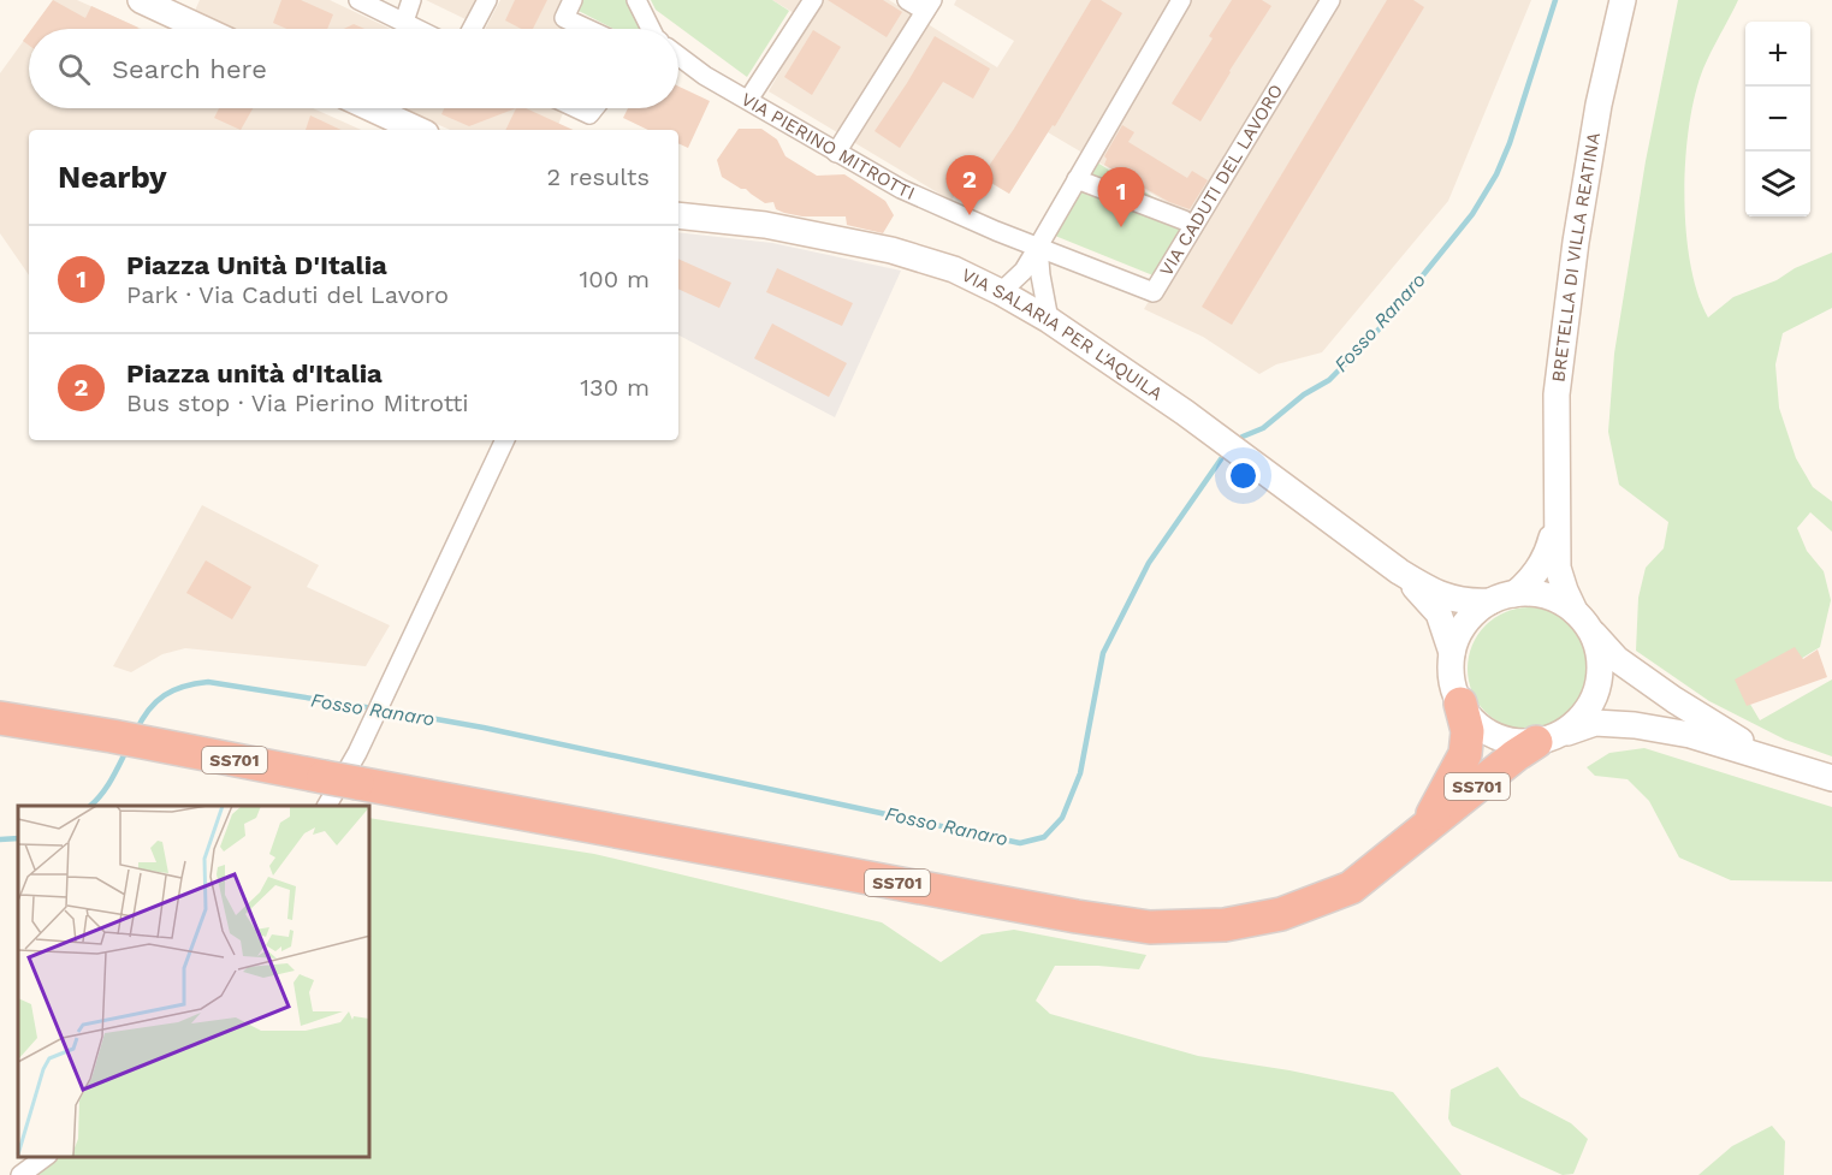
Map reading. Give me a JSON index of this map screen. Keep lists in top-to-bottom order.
{
  "streets": {
    "highway": ["SS701"],
    "main road": ["BRETELLA DI VILLA REATINA", "VIA SALARIA PER L'AQUILA"],
    "street": ["VIA PIERINO MITROTTI", "VIA CADUTI DEL LAVORO"]
  },
  "crossings": [
    ["VIA PIERINO MITROTTI", "VIA CADUTI DEL LAVORO"],
    ["BRETELLA DI VILLA REATINA", "VIA SALARIA PER L'AQUILA"],
    ["BRETELLA DI VILLA REATINA", "SS701"],
    ["VIA SALARIA PER L'AQUILA", "SS701"]
  ],
  "water": ["Fosso Ranaro"],
  "page": {
    "map_buttons": ["+", "−"],
    "search": "Search here",
    "heading": ["Nearby", "2 results"],
    "pins": ["2", "1"],
    "list": [
      {
        "mark": "1",
        "name": "Piazza Unità D'Italia",
        "note": "Park · Via Caduti del Lavoro",
        "value": "100 m"
      },
      {
        "mark": "2",
        "name": "Piazza unità d'Italia",
        "note": "Bus stop · Via Pierino Mitrotti",
        "value": "130 m"
      }
    ]
  }
}
